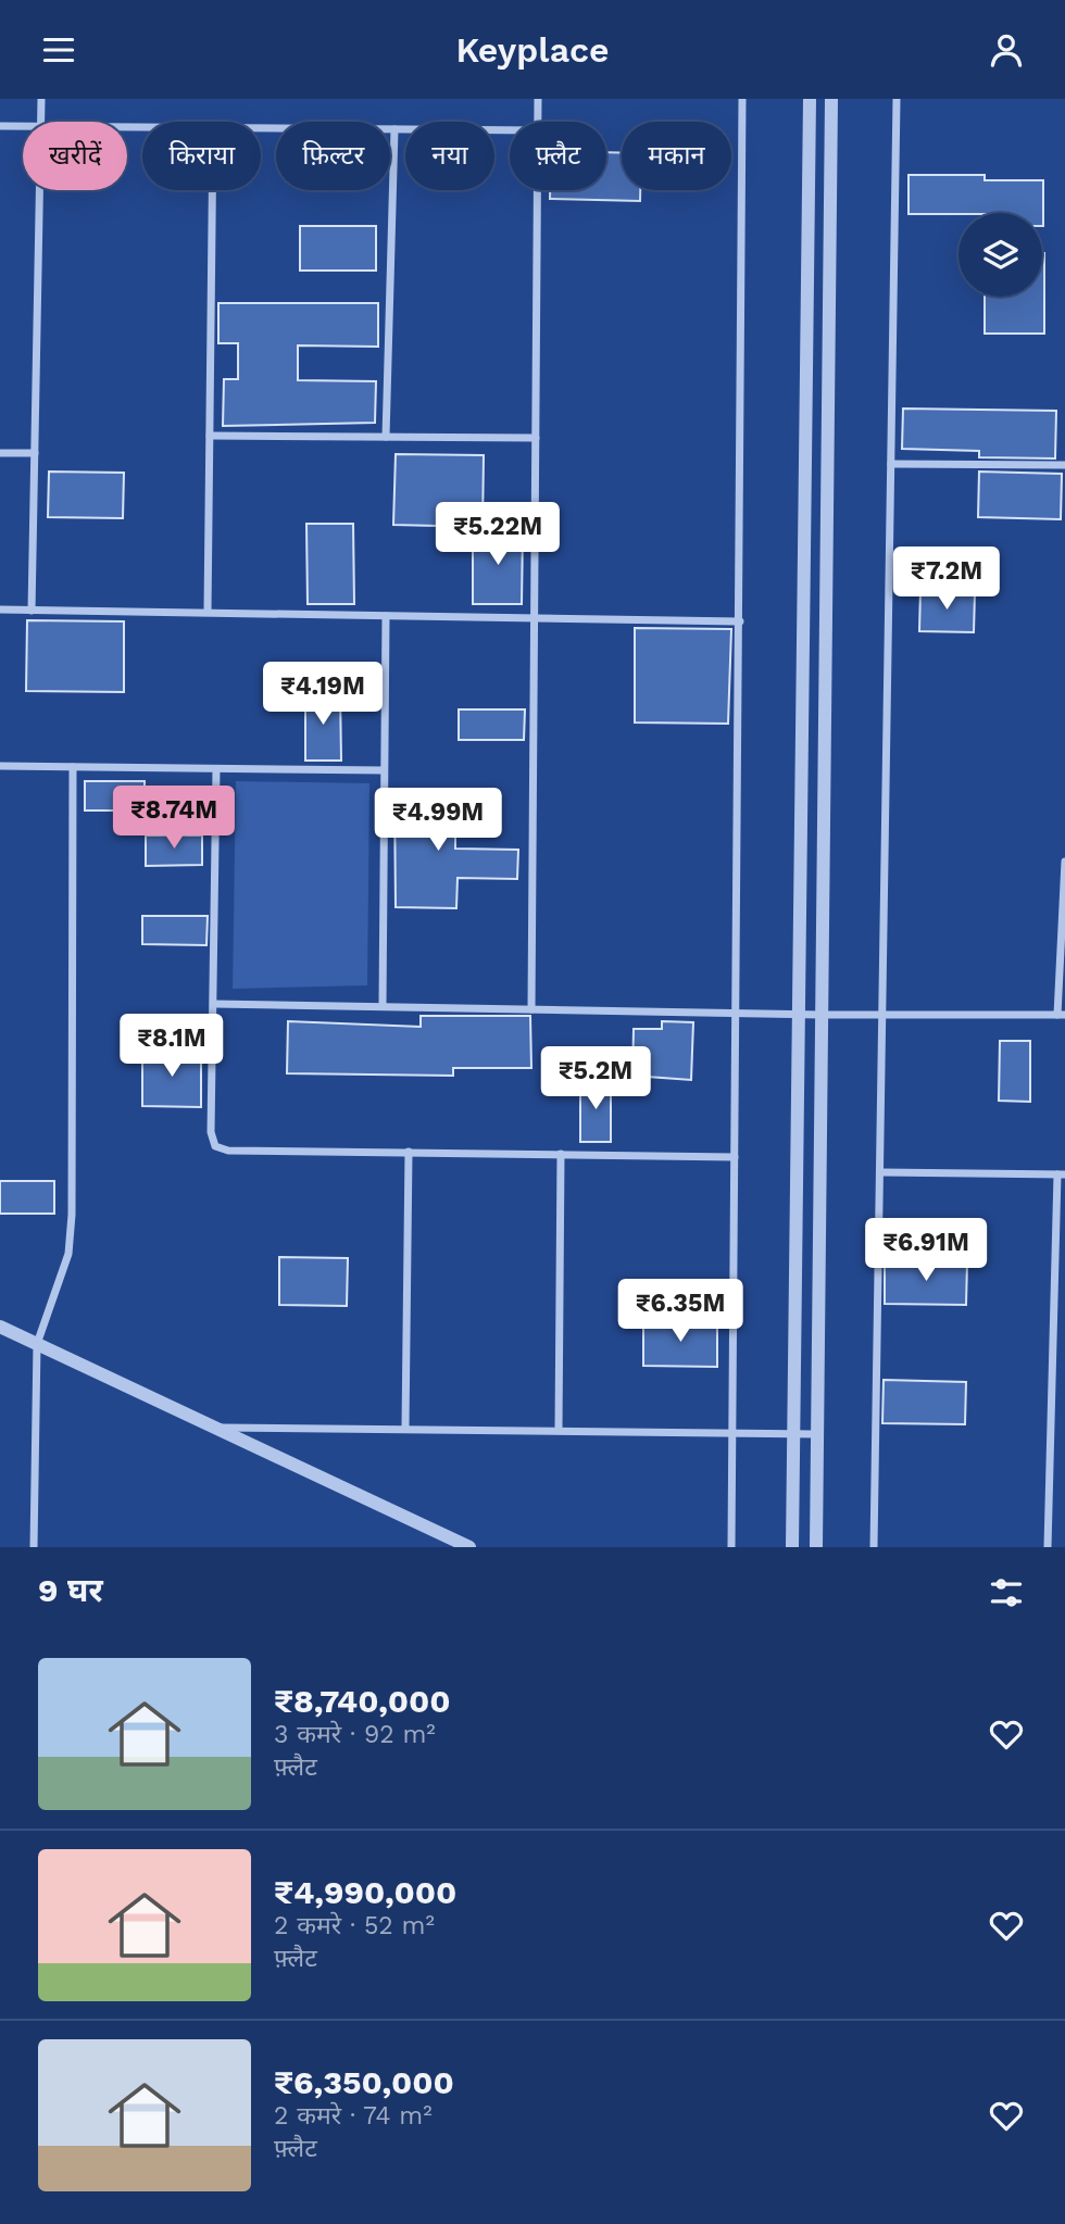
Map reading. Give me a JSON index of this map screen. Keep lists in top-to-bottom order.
{
  "page": {
    "header": "Keyplace",
    "chip": [
      "खरीदें",
      "किराया",
      "फ़िल्टर",
      "नया",
      "फ़्लैट",
      "मकान"
    ],
    "price": [
      "₹5.22M",
      "₹7.2M",
      "₹4.19M",
      "₹8.74M",
      "₹4.99M",
      "₹8.1M",
      "₹5.2M",
      "₹6.91M",
      "₹6.35M"
    ],
    "heading": "9 घर",
    "list": [
      {
        "name": "₹8,740,000",
        "note": "3 कमरे · 92 m² · फ़्लैट"
      },
      {
        "name": "₹4,990,000",
        "note": "2 कमरे · 52 m² · फ़्लैट"
      },
      {
        "name": "₹6,350,000",
        "note": "2 कमरे · 74 m² · फ़्लैट"
      }
    ]
  }
}
